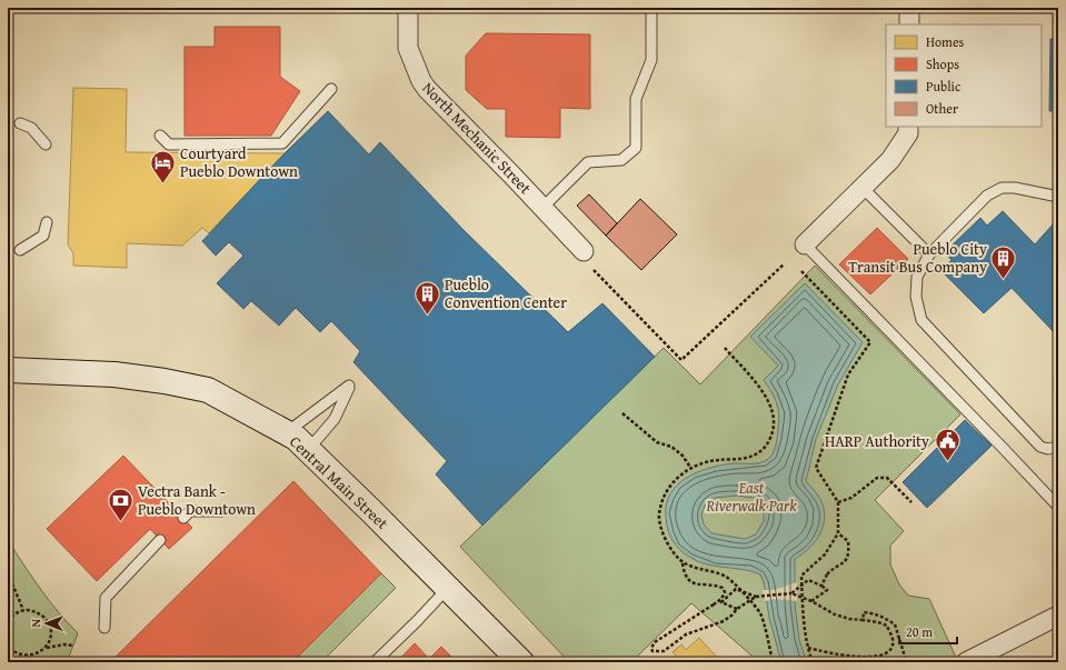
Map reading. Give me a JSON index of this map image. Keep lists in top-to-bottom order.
{
  "streets": {
    "street": ["North Mechanic Street", "Central Main Street"]
  },
  "parks": ["East Riverwalk Park"],
  "places": {
    "hotel": ["Courtyard Pueblo Downtown"],
    "building": ["Pueblo City Transit Bus Company", "Pueblo Convention Center"],
    "public building": ["HARP Authority"],
    "bank": ["Vectra Bank - Pueblo Downtown"]
  },
  "legend": [
    "Homes",
    "Shops",
    "Public",
    "Other"
  ],
  "scale_bar": "20 m",
  "north": "left"
}
